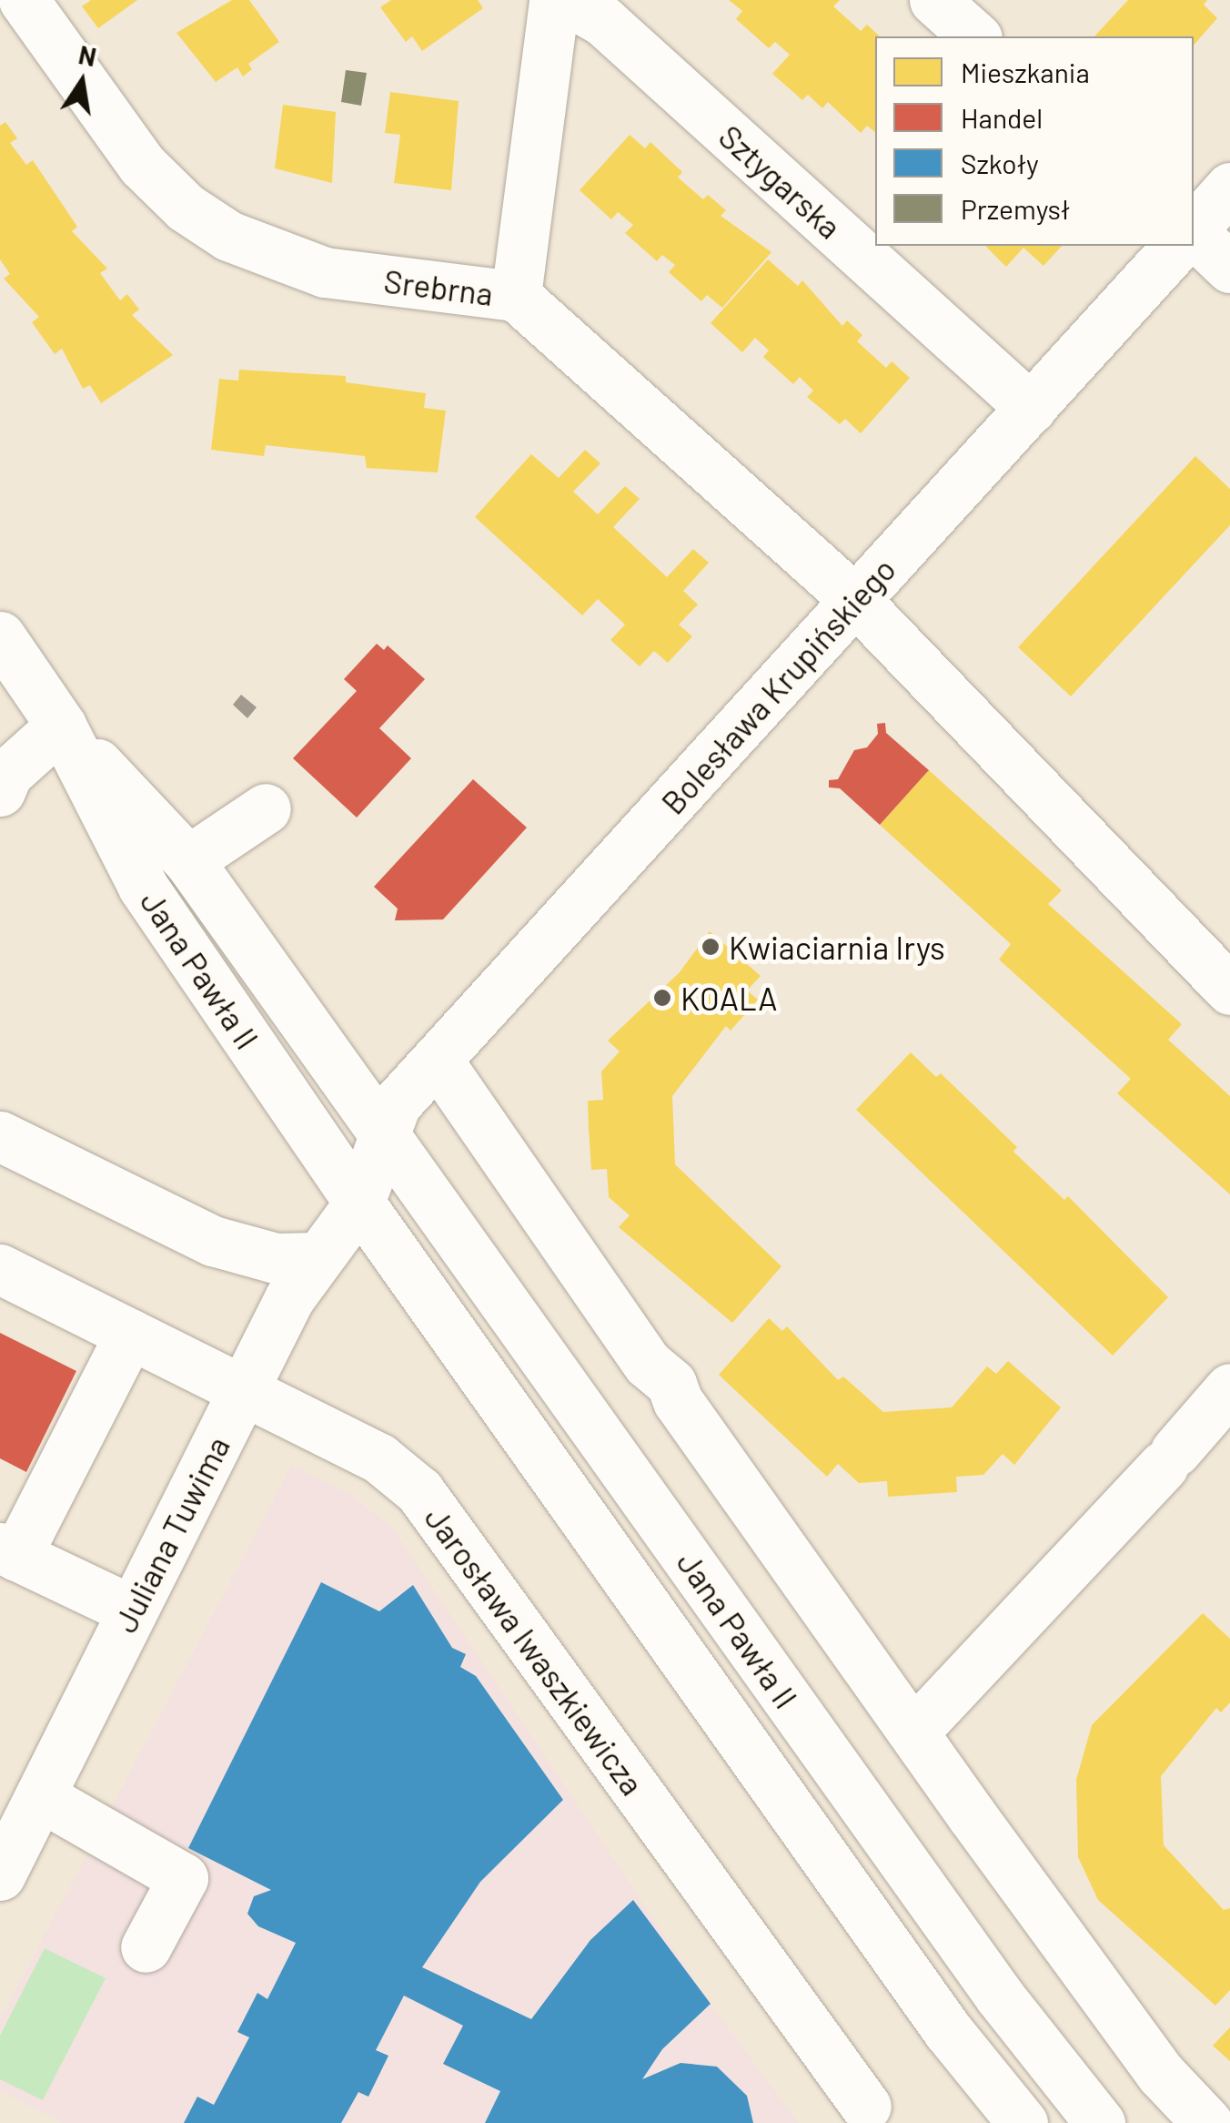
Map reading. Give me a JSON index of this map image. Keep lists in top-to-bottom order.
{
  "streets": {
    "street": [
      "Sztygarska",
      "Srebrna",
      "Bolesława Krupińskiego",
      "Jana Pawła II",
      "Juliana Tuwima",
      "Jarosława Iwaszkiewicza"
    ]
  },
  "crossings": [
    ["Sztygarska", "Bolesława Krupińskiego"],
    ["Srebrna", "Bolesława Krupińskiego"],
    ["Bolesława Krupińskiego", "Jana Pawła II"],
    ["Jana Pawła II", "Juliana Tuwima"],
    ["Juliana Tuwima", "Jarosława Iwaszkiewicza"]
  ],
  "places": ["Kwiaciarnia Irys", "KOALA"],
  "legend": [
    "Mieszkania",
    "Handel",
    "Szkoły",
    "Przemysł"
  ],
  "north": "top"
}
